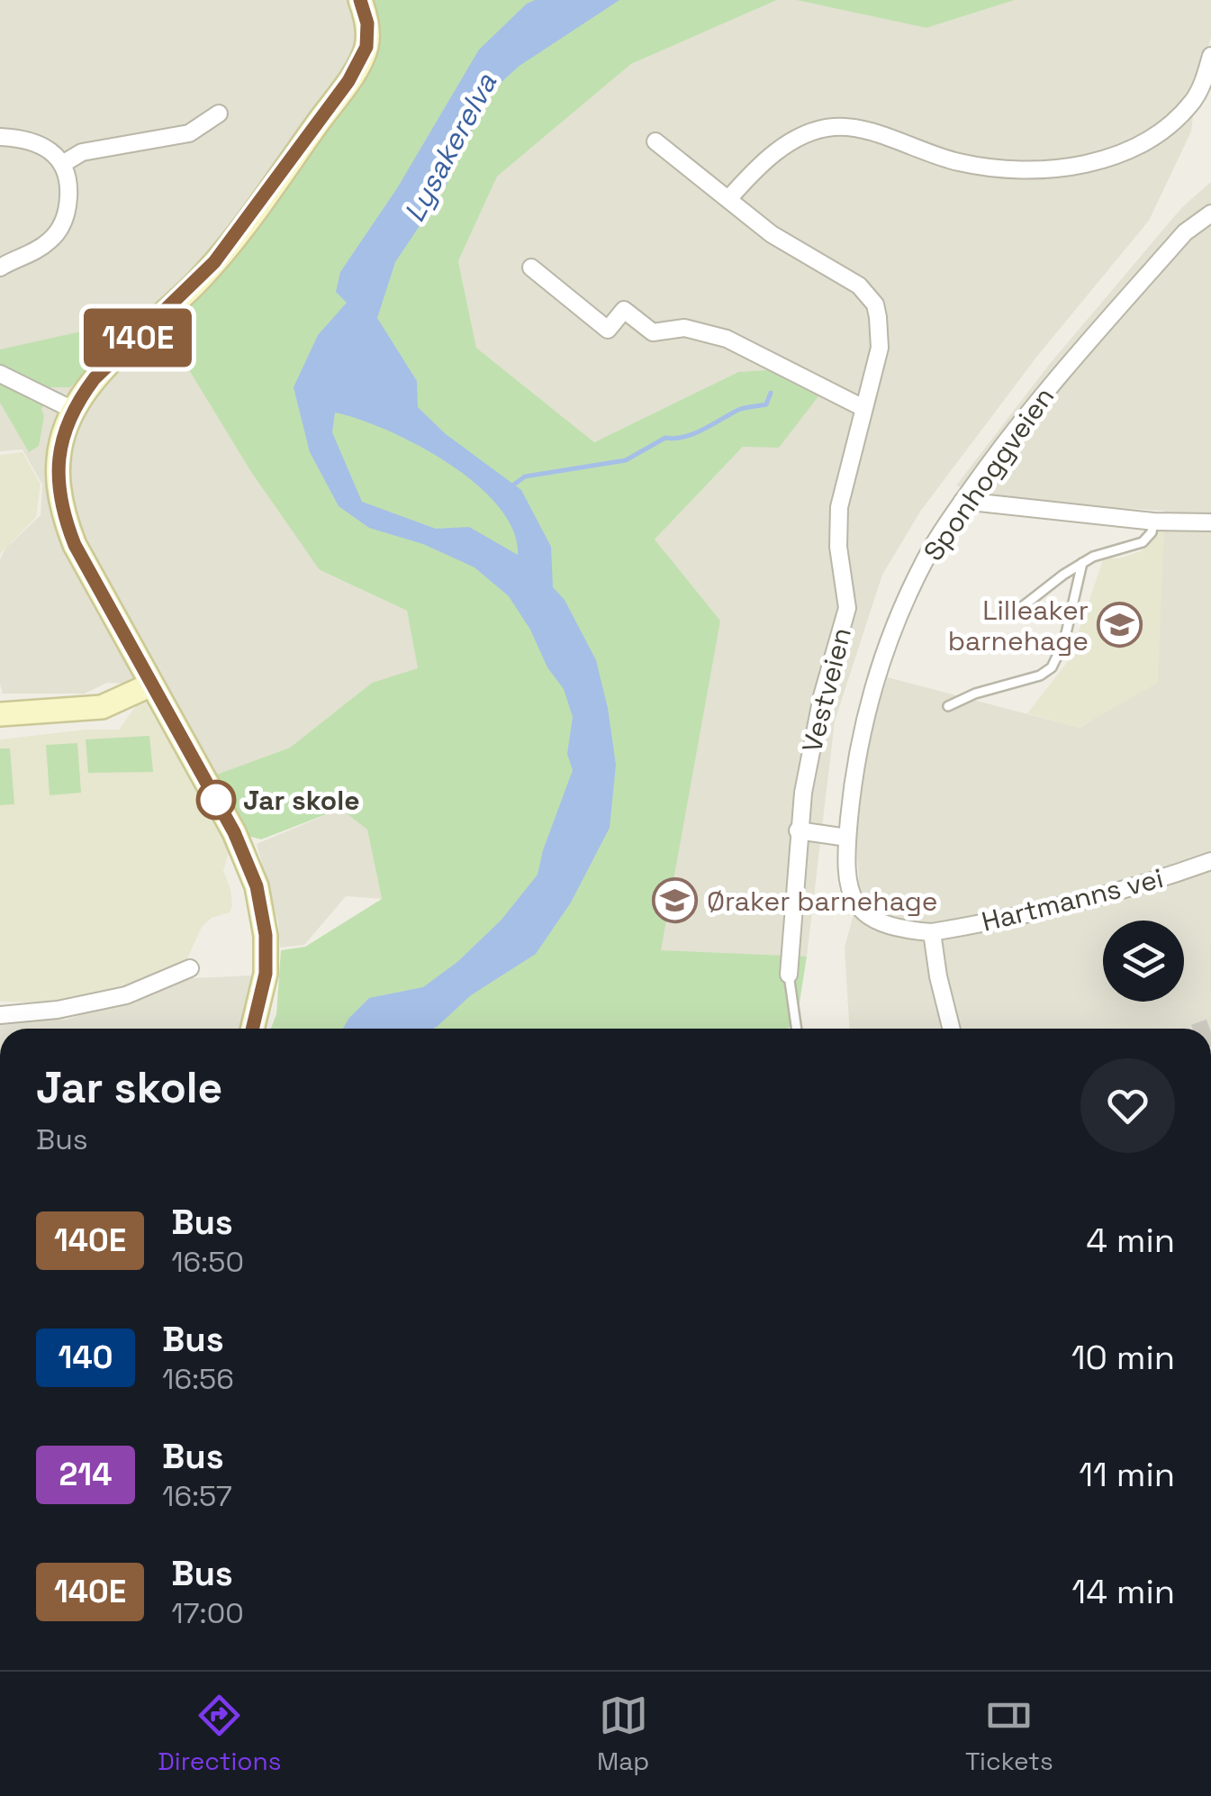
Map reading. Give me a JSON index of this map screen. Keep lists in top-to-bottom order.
{
  "streets": {
    "street": ["Sponhoggveien", "Vestveien", "Hartmanns vei"]
  },
  "crossings": [
    ["Sponhoggveien", "Hartmanns vei"]
  ],
  "water": ["Lysakerelva"],
  "places": {
    "school or university": ["Lilleaker barnehage", "Øraker barnehage"],
    "other": ["Jar skole"]
  },
  "lines": ["bus line 140E"],
  "page": {
    "on_map": "140E",
    "heading": ["Jar skole", "Bus"],
    "list": [
      {
        "mark": "140E",
        "name": "Bus",
        "note": "16:50",
        "value": "4 min"
      },
      {
        "mark": "140",
        "name": "Bus",
        "note": "16:56",
        "value": "10 min"
      },
      {
        "mark": "214",
        "name": "Bus",
        "note": "16:57",
        "value": "11 min"
      },
      {
        "mark": "140E",
        "name": "Bus",
        "note": "17:00",
        "value": "14 min"
      }
    ],
    "tabs": ["Directions", "Map", "Tickets"]
  }
}
